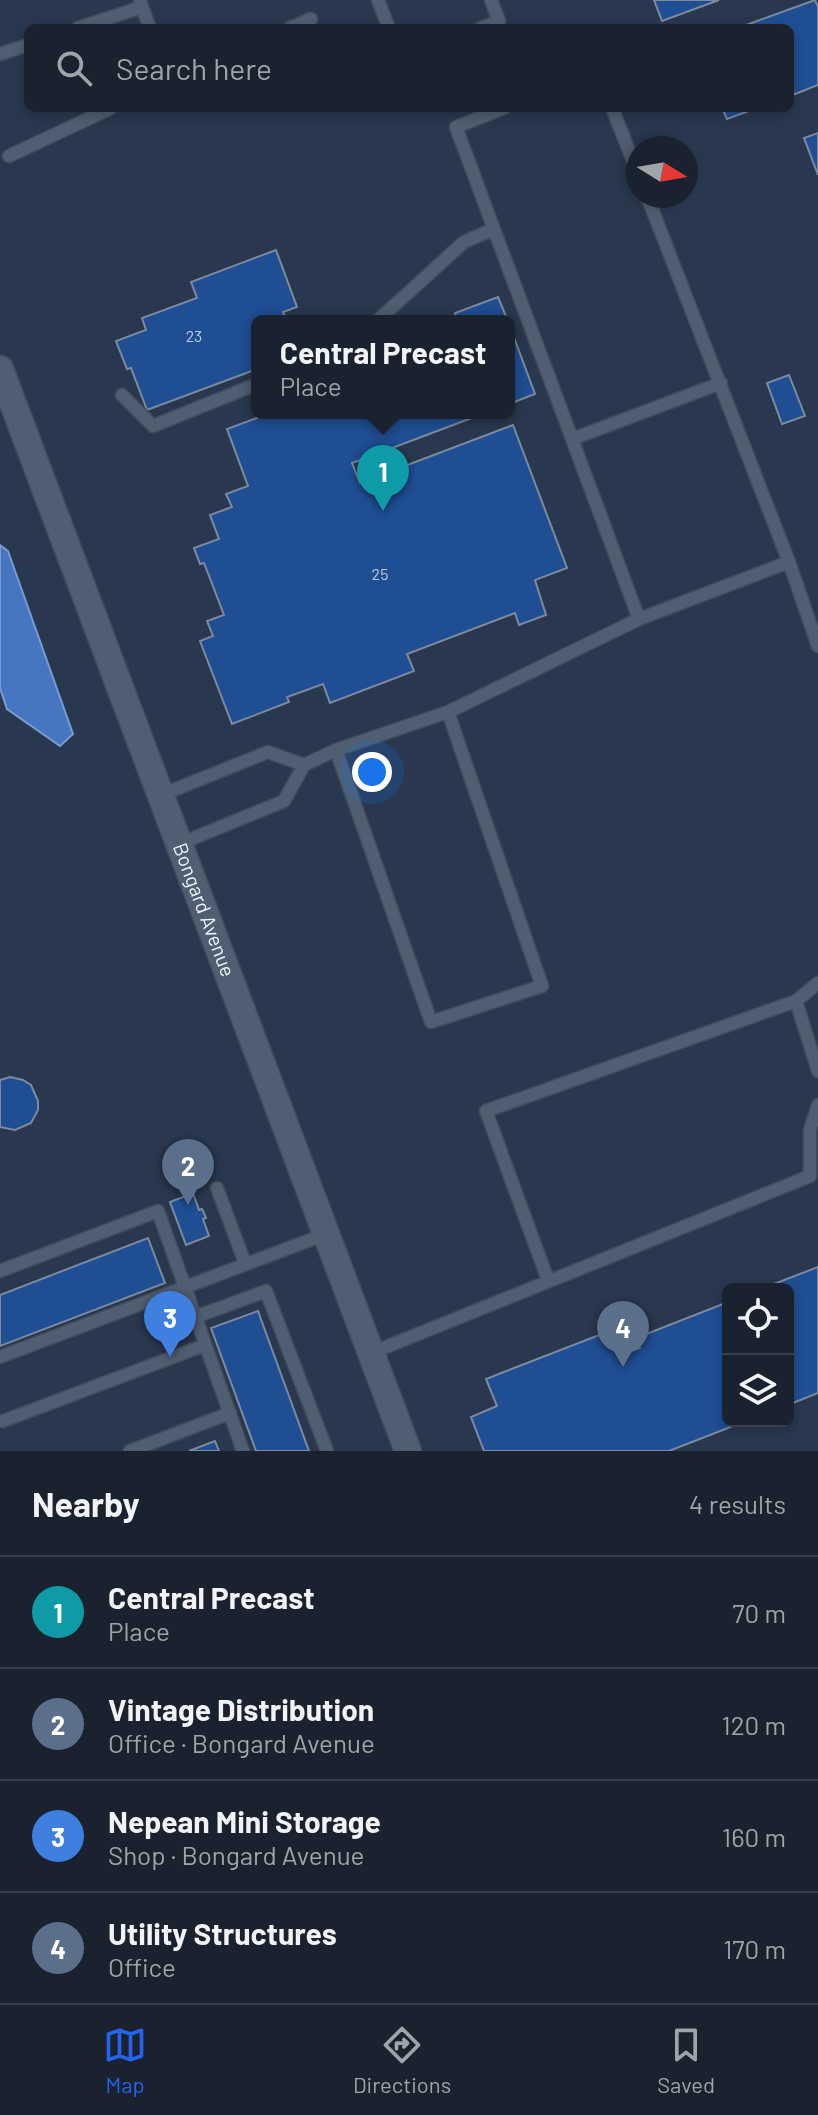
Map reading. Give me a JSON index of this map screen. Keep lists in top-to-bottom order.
{
  "streets": {
    "street": ["Bongard Avenue"]
  },
  "house_numbers": ["23", "25"],
  "north": "right",
  "page": {
    "search": "Search here",
    "popup": ["Central Precast", "Place"],
    "pins": [
      "1",
      "2",
      "3",
      "4"
    ],
    "heading": ["Nearby", "4 results"],
    "list": [
      {
        "mark": "1",
        "name": "Central Precast",
        "note": "Place",
        "value": "70 m"
      },
      {
        "mark": "2",
        "name": "Vintage Distribution",
        "note": "Office · Bongard Avenue",
        "value": "120 m"
      },
      {
        "mark": "3",
        "name": "Nepean Mini Storage",
        "note": "Shop · Bongard Avenue",
        "value": "160 m"
      },
      {
        "mark": "4",
        "name": "Utility Structures",
        "note": "Office",
        "value": "170 m"
      }
    ],
    "nav": ["Map", "Directions", "Saved"]
  }
}
